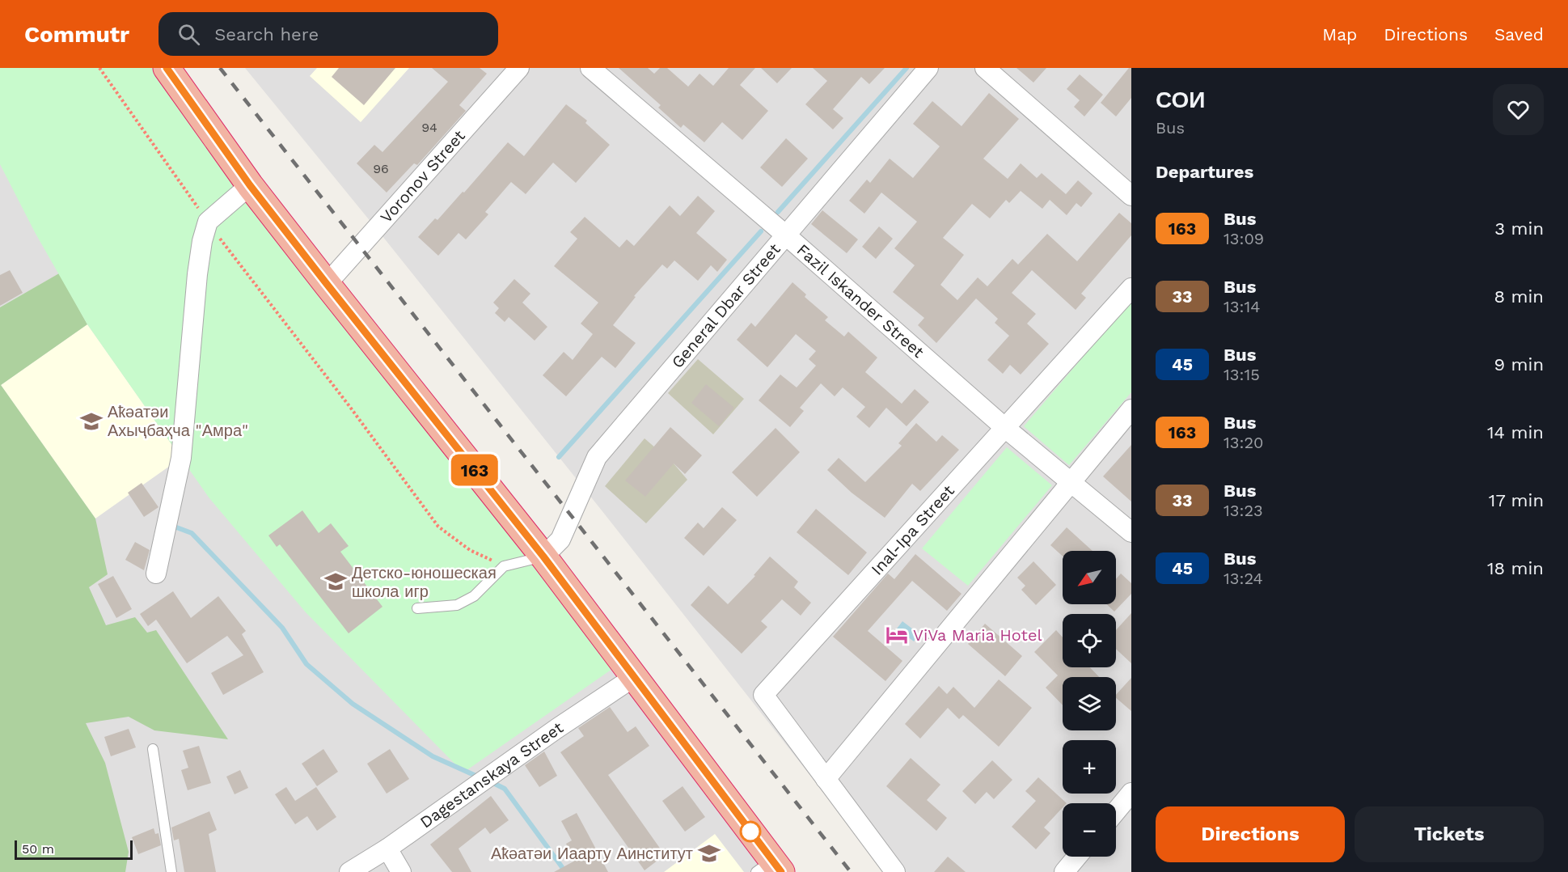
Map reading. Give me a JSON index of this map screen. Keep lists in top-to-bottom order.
{
  "streets": {
    "street": [
      "Voronov Street",
      "Fazil Iskander Street",
      "General Dbar Street",
      "Inal-Ipa Street",
      "Dagestanskaya Street"
    ]
  },
  "crossings": [
    ["Fazil Iskander Street", "General Dbar Street"],
    ["Fazil Iskander Street", "Inal-Ipa Street"]
  ],
  "places": {
    "school or university": ["Аҟәатәи Ахыҷбаҳча \"Амра\"", "Детско-юношеская школа игр", "Аҟәатәи Иаарту Аинститут"],
    "hotel": ["ViVa Maria Hotel"]
  },
  "lines": ["bus line 163"],
  "house_numbers": ["94", "96"],
  "scale_bar": "50 m",
  "north": "bottom left",
  "page": {
    "header": "Commutr",
    "search": "Search here",
    "nav": ["Map", "Directions", "Saved"],
    "on_map": "163",
    "heading": [
      ["СОИ", "Bus"],
      "Departures"
    ],
    "list": [
      {
        "mark": "163",
        "name": "Bus",
        "note": "13:09",
        "value": "3 min"
      },
      {
        "mark": "33",
        "name": "Bus",
        "note": "13:14",
        "value": "8 min"
      },
      {
        "mark": "45",
        "name": "Bus",
        "note": "13:15",
        "value": "9 min"
      },
      {
        "mark": "163",
        "name": "Bus",
        "note": "13:20",
        "value": "14 min"
      },
      {
        "mark": "33",
        "name": "Bus",
        "note": "13:23",
        "value": "17 min"
      },
      {
        "mark": "45",
        "name": "Bus",
        "note": "13:24",
        "value": "18 min"
      }
    ],
    "map_buttons": ["+", "−"],
    "buttons": ["Directions", "Tickets"],
    "scale": "50 m"
  }
}
